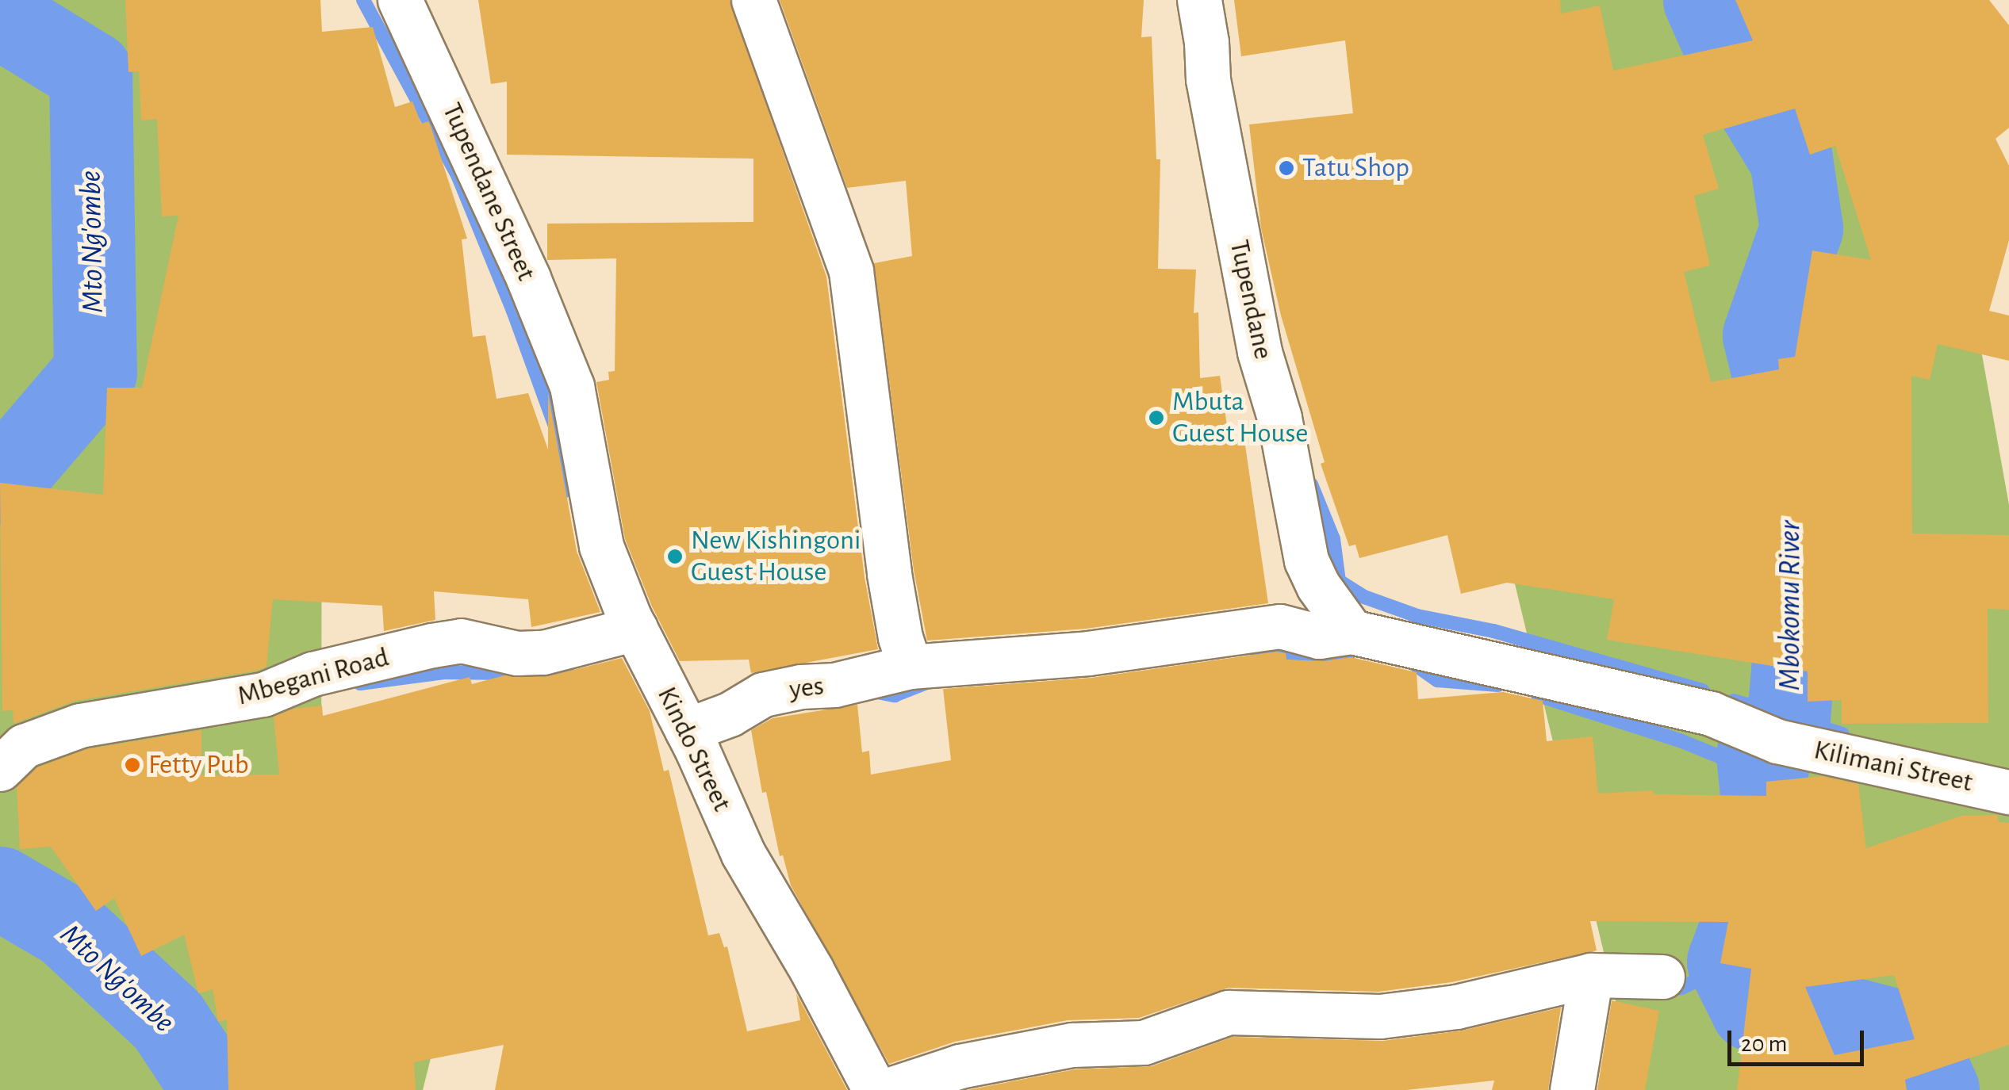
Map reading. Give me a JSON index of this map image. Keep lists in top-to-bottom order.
{
  "streets": {
    "street": [
      "Tupendane Street",
      "Tupendane",
      "Mbegani Road",
      "yes",
      "Kindo Street",
      "Kilimani Street"
    ]
  },
  "crossings": [
    ["Tupendane Street", "Kindo Street"],
    ["Tupendane", "yes"],
    ["Tupendane", "Kilimani Street"],
    ["Mbegani Road", "Kindo Street"],
    ["yes", "Kindo Street"],
    ["yes", "Kilimani Street"]
  ],
  "water": ["Mto Ng'ombe", "Mbokomu River"],
  "places": [
    "Tatu Shop",
    "Mbuta Guest House",
    "New Kishingoni Guest House",
    "Fetty Pub"
  ],
  "scale_bar": "20 m"
}
